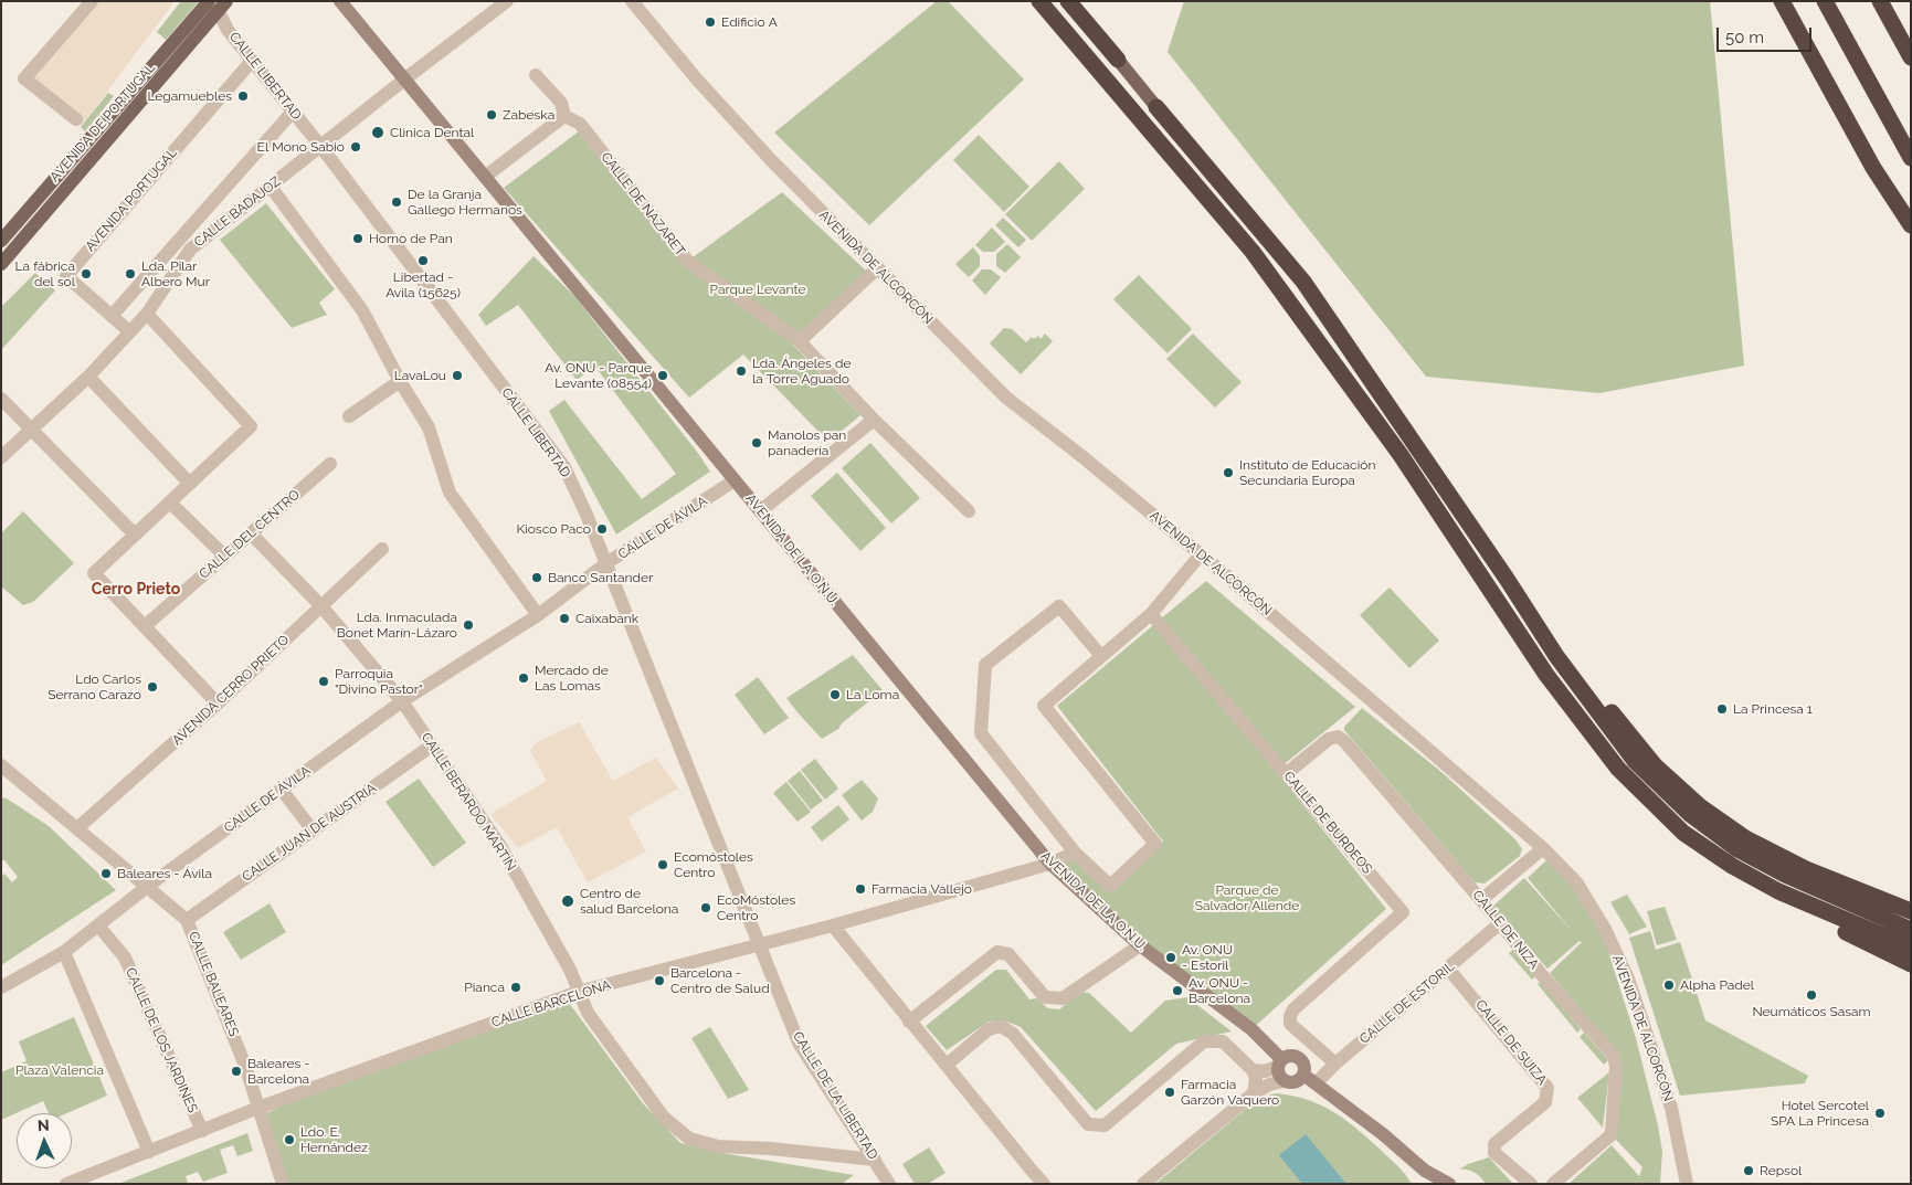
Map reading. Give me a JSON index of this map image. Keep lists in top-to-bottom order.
{
  "streets": {
    "main road": ["AVENIDA DE PORTUGAL"],
    "street": [
      "CALLE LIBERTAD",
      "AVENIDA PORTUGAL",
      "CALLE DE NAZARET",
      "CALLE BADAJOZ",
      "AVENIDA DE ALCORCÓN",
      "CALLE DE ÁVILA",
      "CALLE DEL CENTRO",
      "AVENIDA DE LA O.N.U.",
      "AVENIDA CERRO PRIETO",
      "CALLE BERARDO MARTÍN",
      "CALLE DE BURDEOS",
      "CALLE JUAN DE AUSTRIA",
      "CALLE DE NIZA",
      "CALLE BALEARES",
      "CALLE DE ESTORIL",
      "CALLE BARCELONA",
      "CALLE DE LOS JARDINES",
      "CALLE DE SUIZA",
      "CALLE DE LA LIBERTAD"
    ]
  },
  "crossings": [
    ["CALLE LIBERTAD", "AVENIDA DE PORTUGAL"],
    ["CALLE LIBERTAD", "AVENIDA PORTUGAL"],
    ["CALLE LIBERTAD", "CALLE BADAJOZ"],
    ["CALLE LIBERTAD", "CALLE DE ÁVILA"],
    ["CALLE LIBERTAD", "CALLE BARCELONA"],
    ["CALLE LIBERTAD", "CALLE DE LA LIBERTAD"],
    ["AVENIDA PORTUGAL", "CALLE BADAJOZ"],
    ["CALLE BADAJOZ", "AVENIDA DE LA O.N.U."],
    ["CALLE DE ÁVILA", "AVENIDA DE LA O.N.U."],
    ["CALLE DE ÁVILA", "CALLE BERARDO MARTÍN"],
    ["CALLE DE ÁVILA", "CALLE BALEARES"],
    ["CALLE DE ÁVILA", "CALLE DE LOS JARDINES"],
    ["CALLE DEL CENTRO", "CALLE BERARDO MARTÍN"],
    ["AVENIDA DE LA O.N.U.", "CALLE BARCELONA"],
    ["AVENIDA CERRO PRIETO", "CALLE BERARDO MARTÍN"],
    ["AVENIDA CERRO PRIETO", "CALLE BALEARES"],
    ["CALLE BERARDO MARTÍN", "CALLE JUAN DE AUSTRIA"],
    ["CALLE BERARDO MARTÍN", "CALLE BARCELONA"],
    ["CALLE BERARDO MARTÍN", "CALLE DE LA LIBERTAD"],
    ["CALLE DE BURDEOS", "CALLE DE NIZA"],
    ["CALLE DE BURDEOS", "CALLE DE ESTORIL"],
    ["CALLE JUAN DE AUSTRIA", "CALLE BALEARES"],
    ["CALLE DE NIZA", "CALLE DE ESTORIL"],
    ["CALLE BALEARES", "CALLE BARCELONA"],
    ["CALLE DE ESTORIL", "CALLE DE SUIZA"],
    ["CALLE BARCELONA", "CALLE DE LOS JARDINES"],
    ["CALLE BARCELONA", "CALLE DE LA LIBERTAD"]
  ],
  "districts": ["Cerro Prieto"],
  "parks": ["Parque Levante", "Parque de Salvador Allende", "Plaza Valencia"],
  "places": [
    "Edificio A",
    "Legamuebles",
    "Zabeska",
    "Clinica Dental",
    "El Mono Sabio",
    "De la Granja Gallego Hermanos",
    "Horno de Pan",
    "Libertad - Avila (15625)",
    "La fábrica del sol",
    "Lda. Pilar Albero Mur",
    "Lda. Ángeles de la Torre Aguado",
    "LavaLou",
    "Av. ONU - Parque Levante (08554)",
    "Manolos pan panadería",
    "Instituto de Educación Secundaria Europa",
    "Kiosco Paco",
    "Banco Santander",
    "Caixabank",
    "Lda. Inmaculada Bonet Marín-Lázaro",
    "Mercado de Las Lomas",
    "Parroquia \"Divino Pastor\"",
    "Ldo Carlos Serrano Carazo",
    "La Loma",
    "La Princesa 1",
    "Ecomóstoles Centro",
    "Baleares - Ávila",
    "Farmacia Vallejo",
    "Centro de salud Barcelona",
    "EcoMóstoles Centro",
    "Av. ONU - Estoril",
    "Barcelona - Centro de Salud",
    "Alpha Padel",
    "Pianca",
    "Av. ONU - Barcelona",
    "Neumáticos Sasam",
    "Baleares - Barcelona",
    "Farmacia Garzón Vaquero",
    "Hotel Sercotel SPA La Princesa",
    "Ldo. E. Hernández",
    "Repsol"
  ],
  "scale_bar": "50 m",
  "north": "top"
}
